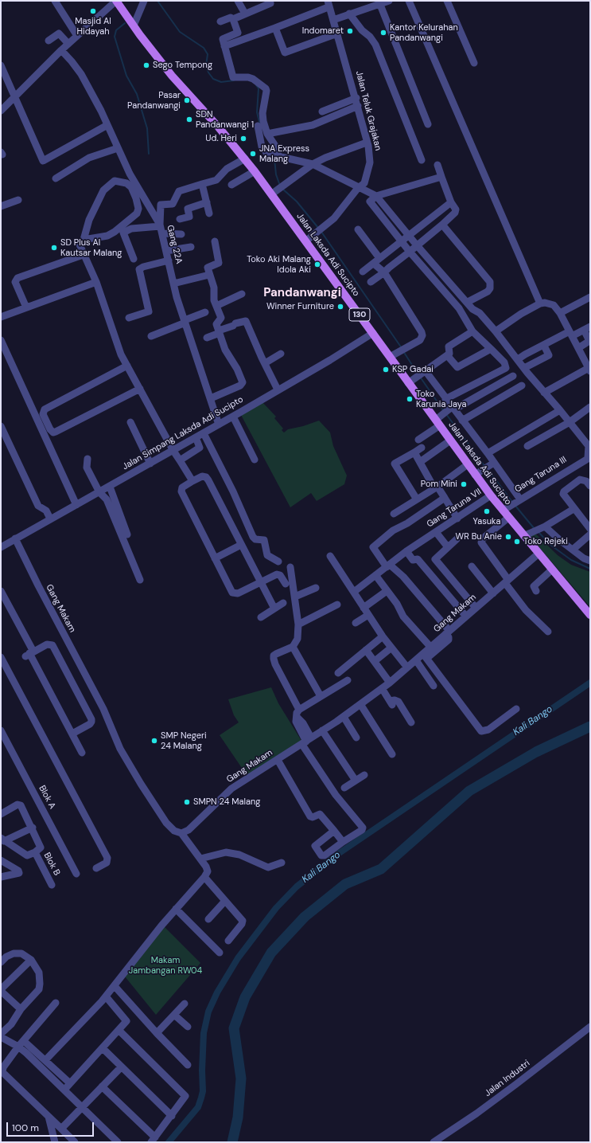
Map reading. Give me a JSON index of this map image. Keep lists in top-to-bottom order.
{
  "streets": {
    "main road": ["Jalan Laksda Adi Sucipto", "130"],
    "street": [
      "Jalan Teluk Grajakan",
      "Gang 22A",
      "Jalan Simpang Laksda Adi Sucipto",
      "Gang Taruna III",
      "Gang Taruna VII",
      "Gang Makam",
      "Blok A",
      "Blok B",
      "Jalan Industri"
    ]
  },
  "crossings": [
    ["Jalan Teluk Grajakan", "Jalan Laksda Adi Sucipto"],
    ["Gang 22A", "Jalan Simpang Laksda Adi Sucipto"],
    ["Jalan Laksda Adi Sucipto", "Jalan Simpang Laksda Adi Sucipto"],
    ["Jalan Laksda Adi Sucipto", "Gang Taruna III"],
    ["Jalan Laksda Adi Sucipto", "Gang Taruna VII"],
    ["Jalan Laksda Adi Sucipto", "Gang Makam"],
    ["Jalan Simpang Laksda Adi Sucipto", "Gang Makam"]
  ],
  "districts": ["Pandanwangi"],
  "water": ["Kali Bango"],
  "parks": ["Makam Jambangan RW04"],
  "places": [
    "Masjid Al Hidayah",
    "Indomaret",
    "Kantor Kelurahan Pandanwangi",
    "Sego Tempong",
    "Pasar Pandanwangi",
    "SDN Pandanwangi 1",
    "Ud. Heri",
    "JNA Express Malang",
    "SD Plus Al Kautsar Malang",
    "Toko Aki Malang Idola Aki",
    "Winner Furniture",
    "KSP Gadai",
    "Toko Karunia Jaya",
    "Pom Mini",
    "Yasuka",
    "WR Bu Anie",
    "Toko Rejeki",
    "SMP Negeri 24 Malang",
    "SMPN 24 Malang"
  ],
  "scale_bar": "100 m"
}
